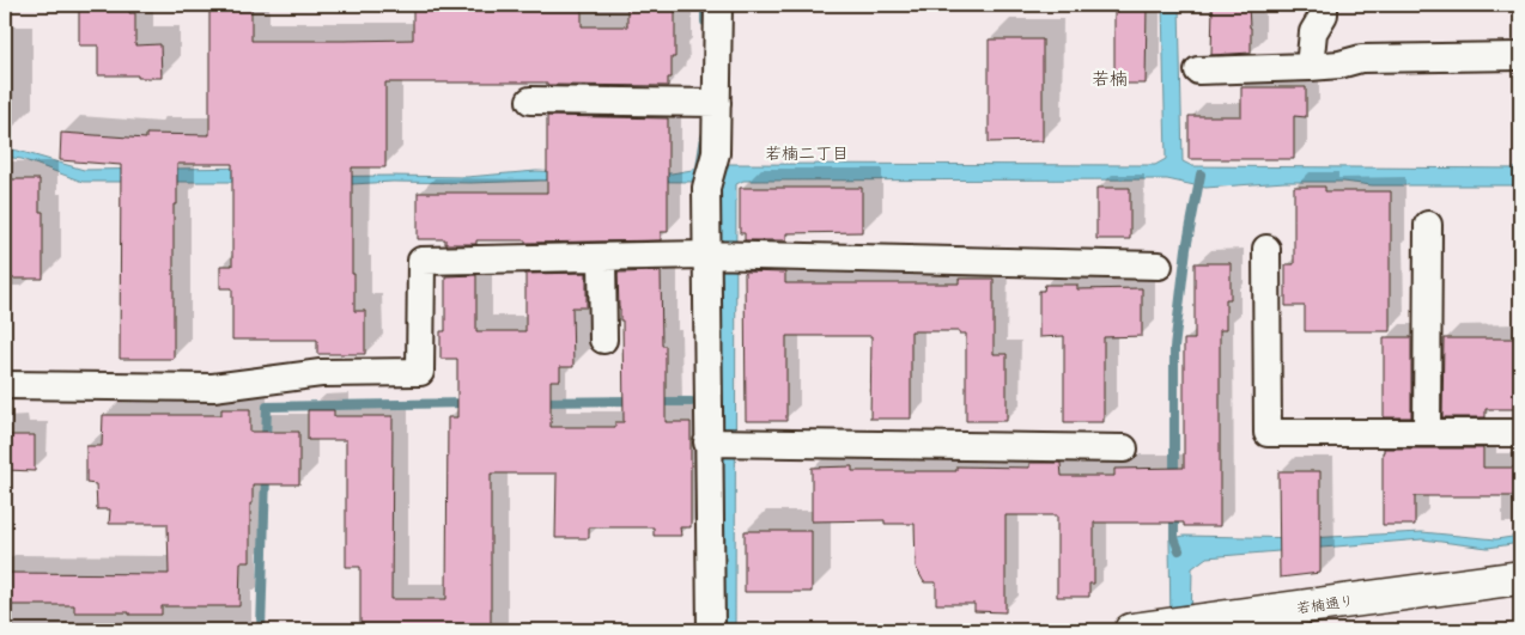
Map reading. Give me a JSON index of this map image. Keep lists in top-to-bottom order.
{
  "streets": {
    "street": ["若楠通り"]
  },
  "districts": ["若楠", "若楠二丁目"]
}
